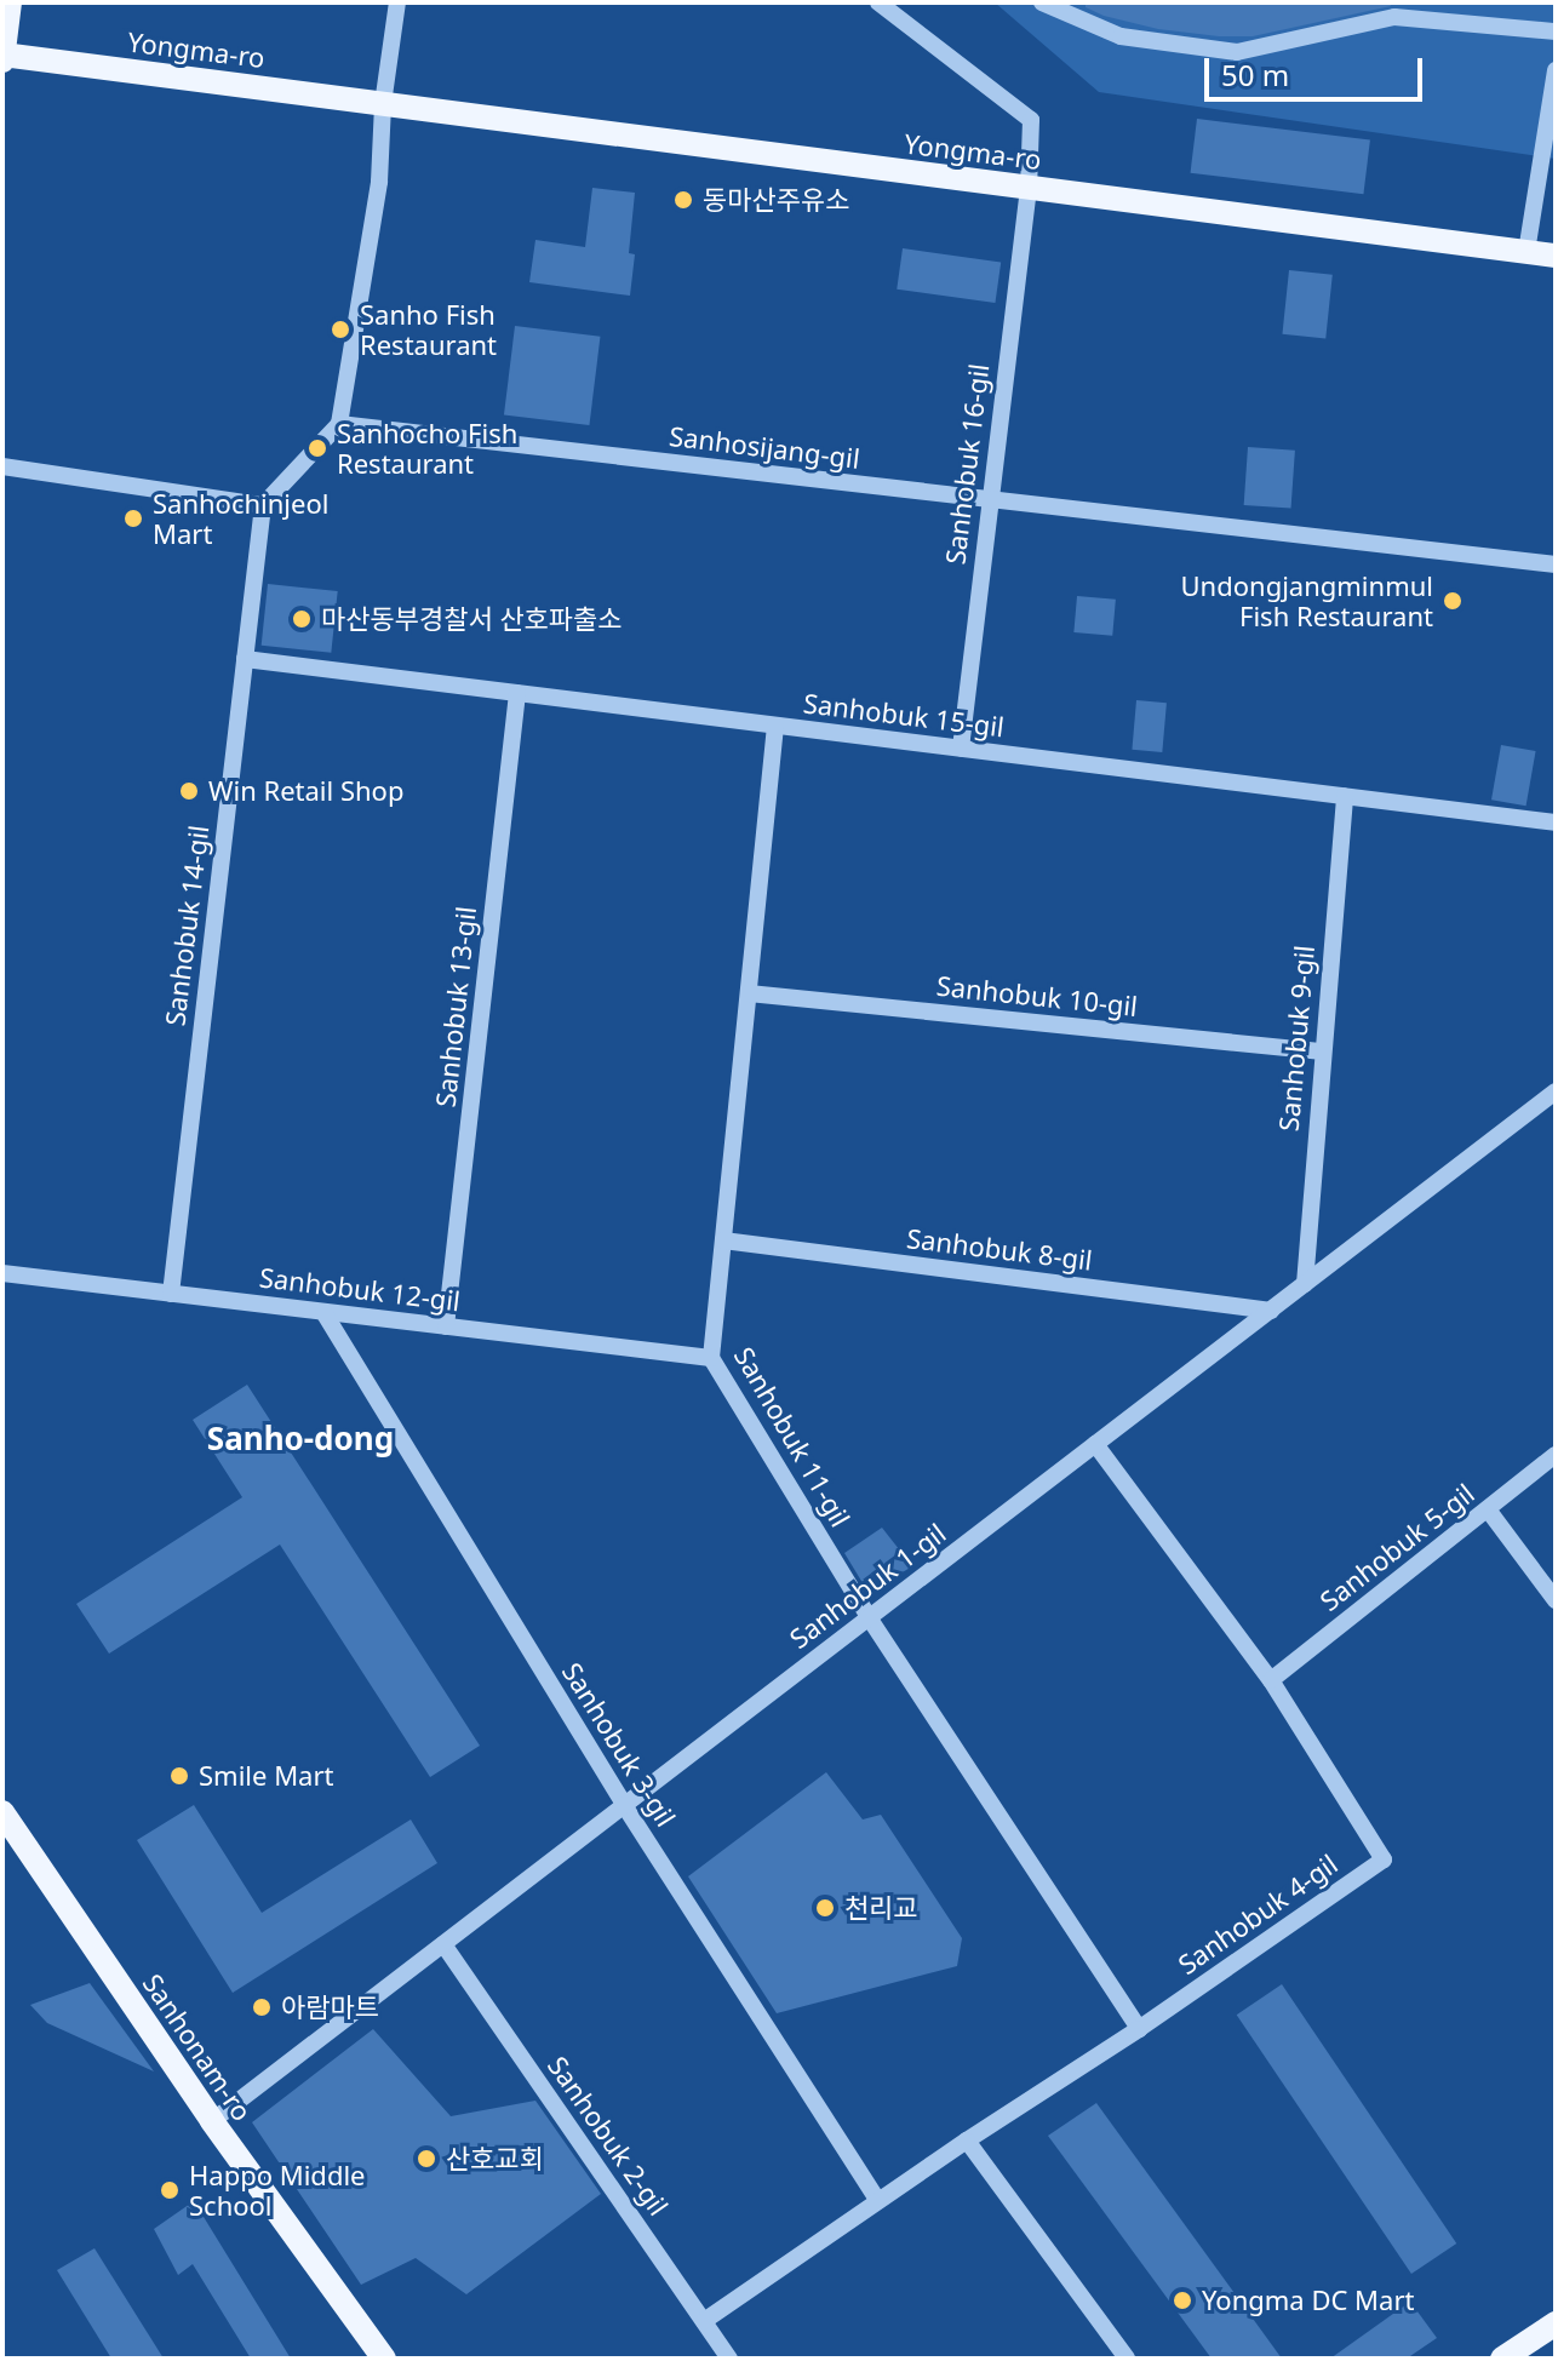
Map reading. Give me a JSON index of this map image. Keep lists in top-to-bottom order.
{
  "streets": {
    "main road": ["Yongma-ro", "Sanhonam-ro"],
    "street": [
      "Sanhosijang-gil",
      "Sanhobuk 16-gil",
      "Sanhobuk 15-gil",
      "Sanhobuk 14-gil",
      "Sanhobuk 10-gil",
      "Sanhobuk 13-gil",
      "Sanhobuk 9-gil",
      "Sanhobuk 8-gil",
      "Sanhobuk 12-gil",
      "Sanhobuk 11-gil",
      "Sanhobuk 5-gil",
      "Sanhobuk 1-gil",
      "Sanhobuk 3-gil",
      "Sanhobuk 4-gil",
      "Sanhobuk 2-gil"
    ]
  },
  "crossings": [
    ["Yongma-ro", "Sanhobuk 16-gil"],
    ["Sanhosijang-gil", "Sanhobuk 16-gil"],
    ["Sanhobuk 16-gil", "Sanhobuk 15-gil"],
    ["Sanhobuk 15-gil", "Sanhobuk 14-gil"],
    ["Sanhobuk 15-gil", "Sanhobuk 13-gil"],
    ["Sanhobuk 15-gil", "Sanhobuk 9-gil"],
    ["Sanhobuk 15-gil", "Sanhobuk 11-gil"],
    ["Sanhobuk 14-gil", "Sanhobuk 12-gil"],
    ["Sanhobuk 10-gil", "Sanhobuk 9-gil"],
    ["Sanhobuk 10-gil", "Sanhobuk 11-gil"],
    ["Sanhobuk 13-gil", "Sanhobuk 12-gil"],
    ["Sanhobuk 9-gil", "Sanhobuk 1-gil"],
    ["Sanhobuk 8-gil", "Sanhobuk 11-gil"],
    ["Sanhobuk 8-gil", "Sanhobuk 1-gil"],
    ["Sanhobuk 12-gil", "Sanhobuk 11-gil"],
    ["Sanhobuk 12-gil", "Sanhobuk 3-gil"],
    ["Sanhobuk 11-gil", "Sanhobuk 1-gil"],
    ["Sanhobuk 11-gil", "Sanhobuk 4-gil"],
    ["Sanhobuk 5-gil", "Sanhobuk 4-gil"],
    ["Sanhobuk 1-gil", "Sanhobuk 3-gil"],
    ["Sanhobuk 1-gil", "Sanhobuk 4-gil"],
    ["Sanhobuk 1-gil", "Sanhonam-ro"],
    ["Sanhobuk 1-gil", "Sanhobuk 2-gil"],
    ["Sanhobuk 3-gil", "Sanhobuk 4-gil"],
    ["Sanhobuk 4-gil", "Sanhobuk 2-gil"]
  ],
  "districts": ["Sanho-dong"],
  "places": [
    "동마산주유소",
    "Sanho Fish Restaurant",
    "Sanhocho Fish Restaurant",
    "Sanhochinjeol Mart",
    "Undongjangminmul Fish Restaurant",
    "마산동부경찰서 산호파출소",
    "Win Retail Shop",
    "Smile Mart",
    "천리교",
    "아람마트",
    "산호교회",
    "Happo Middle School",
    "Yongma DC Mart"
  ],
  "scale_bar": "50 m"
}
